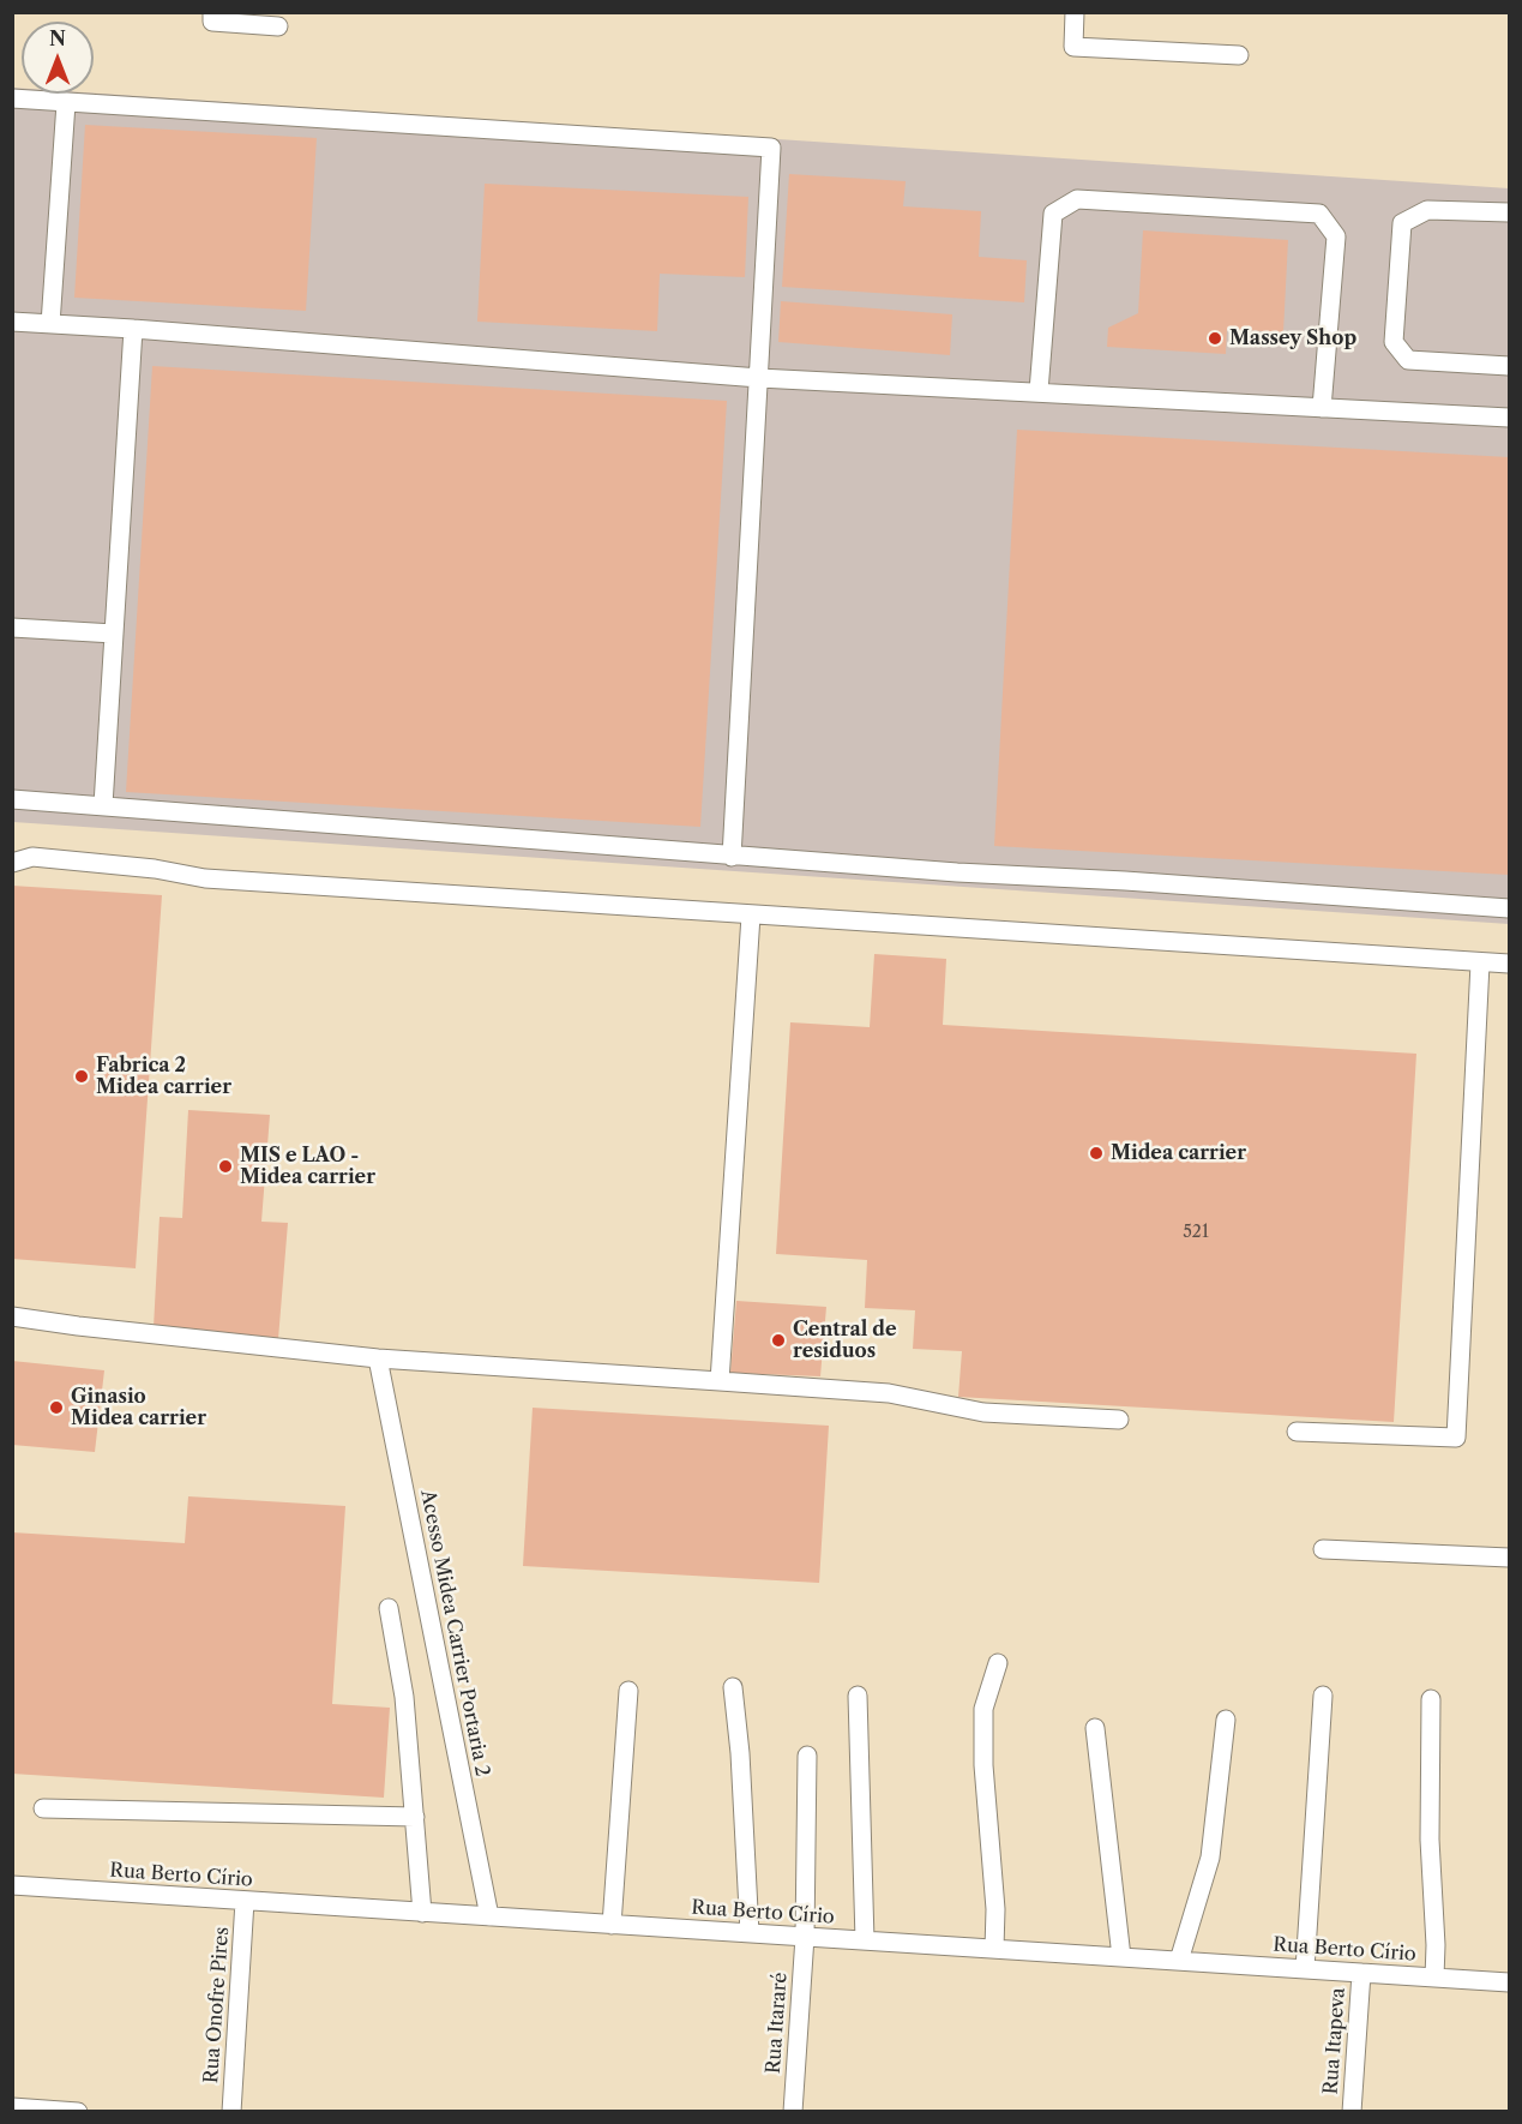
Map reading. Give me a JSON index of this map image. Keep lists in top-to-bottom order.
{
  "streets": {
    "street": [
      "Acesso Midea Carrier Portaria 2",
      "Rua Berto Círio",
      "Rua Onofre Pires",
      "Rua Itararé",
      "Rua Itapeva"
    ]
  },
  "crossings": [
    ["Acesso Midea Carrier Portaria 2", "Rua Berto Círio"],
    ["Rua Berto Círio", "Rua Onofre Pires"],
    ["Rua Berto Círio", "Rua Itararé"],
    ["Rua Berto Círio", "Rua Itapeva"]
  ],
  "places": [
    "Massey Shop",
    "Fabrica 2 Midea carrier",
    "Midea carrier",
    "MIS e LAO - Midea carrier",
    "Central de residuos",
    "Ginasio Midea carrier"
  ],
  "house_numbers": ["521"],
  "north": "top"
}
